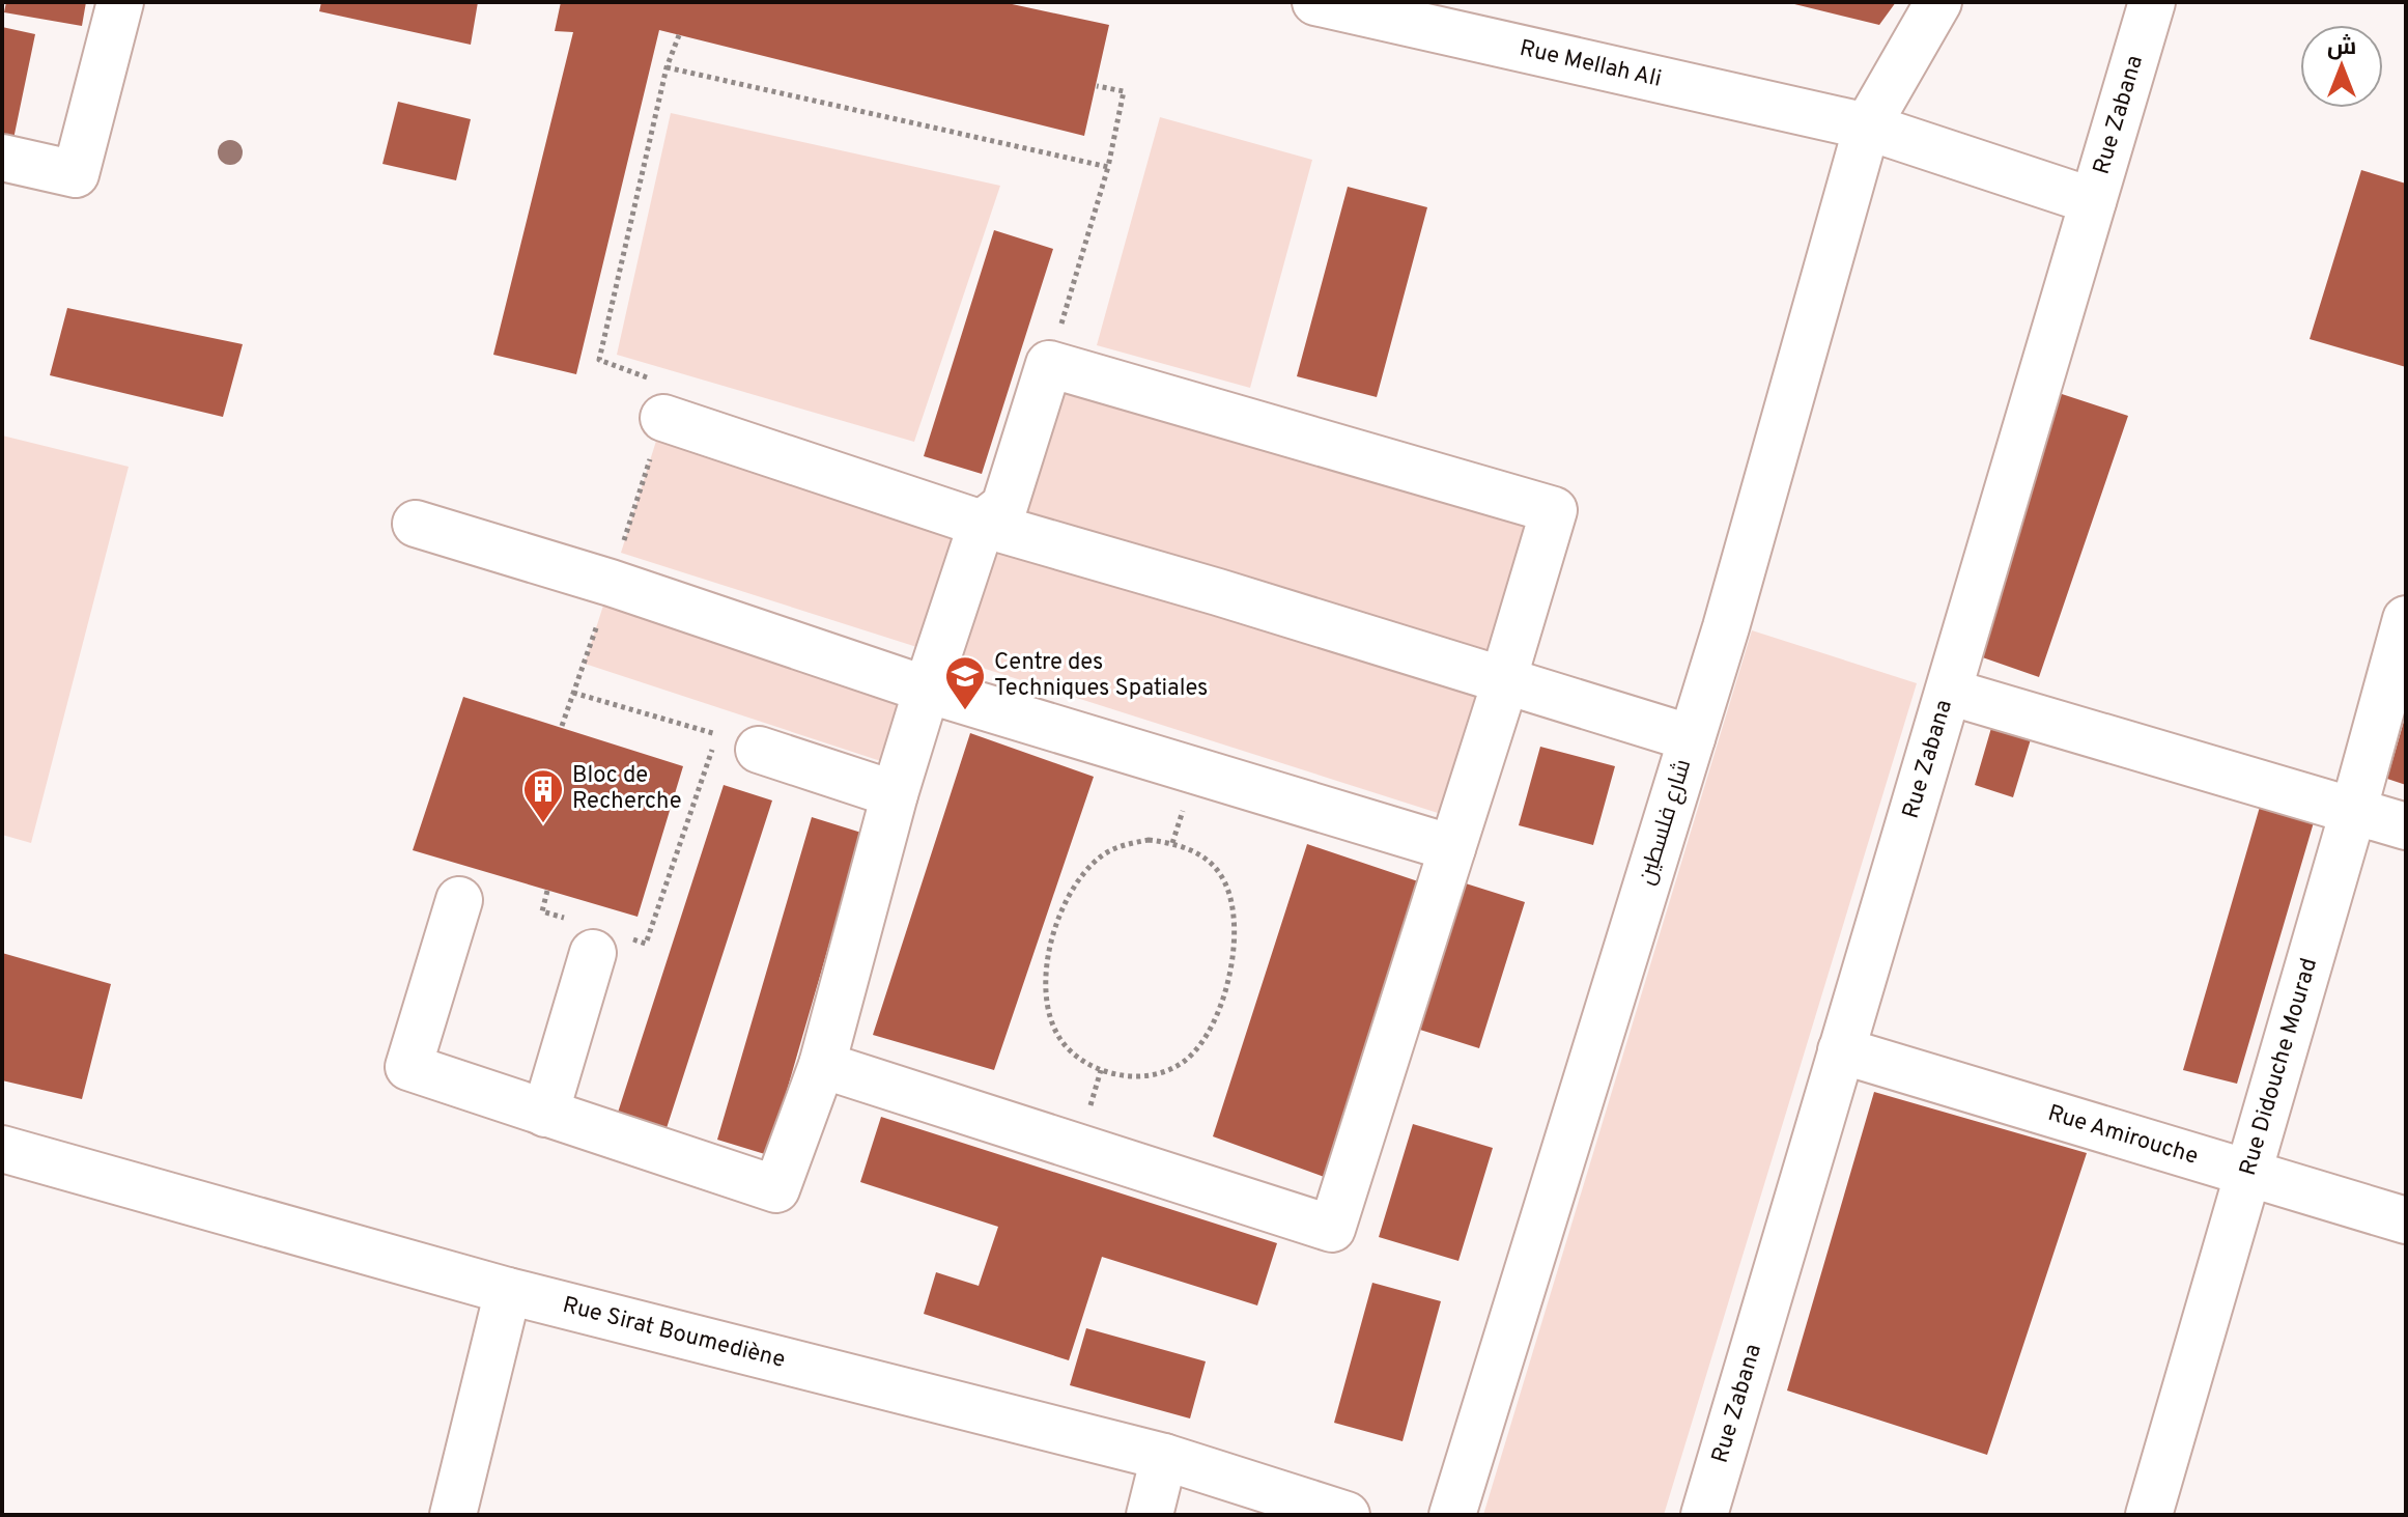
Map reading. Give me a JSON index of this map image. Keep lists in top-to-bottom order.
{
  "streets": {
    "street": [
      "Rue Mellah Ali",
      "Rue Zabana",
      "شارع فلسطين",
      "Rue Didouche Mourad",
      "Rue Amirouche",
      "Rue Sirat Boumediène"
    ]
  },
  "crossings": [
    ["Rue Mellah Ali", "Rue Zabana"],
    ["Rue Mellah Ali", "شارع فلسطين"],
    ["Rue Zabana", "Rue Amirouche"],
    ["Rue Didouche Mourad", "Rue Amirouche"]
  ],
  "places": {
    "school or university": ["Centre des Techniques Spatiales"],
    "building": ["Bloc de Recherche"]
  },
  "north": "top"
}
